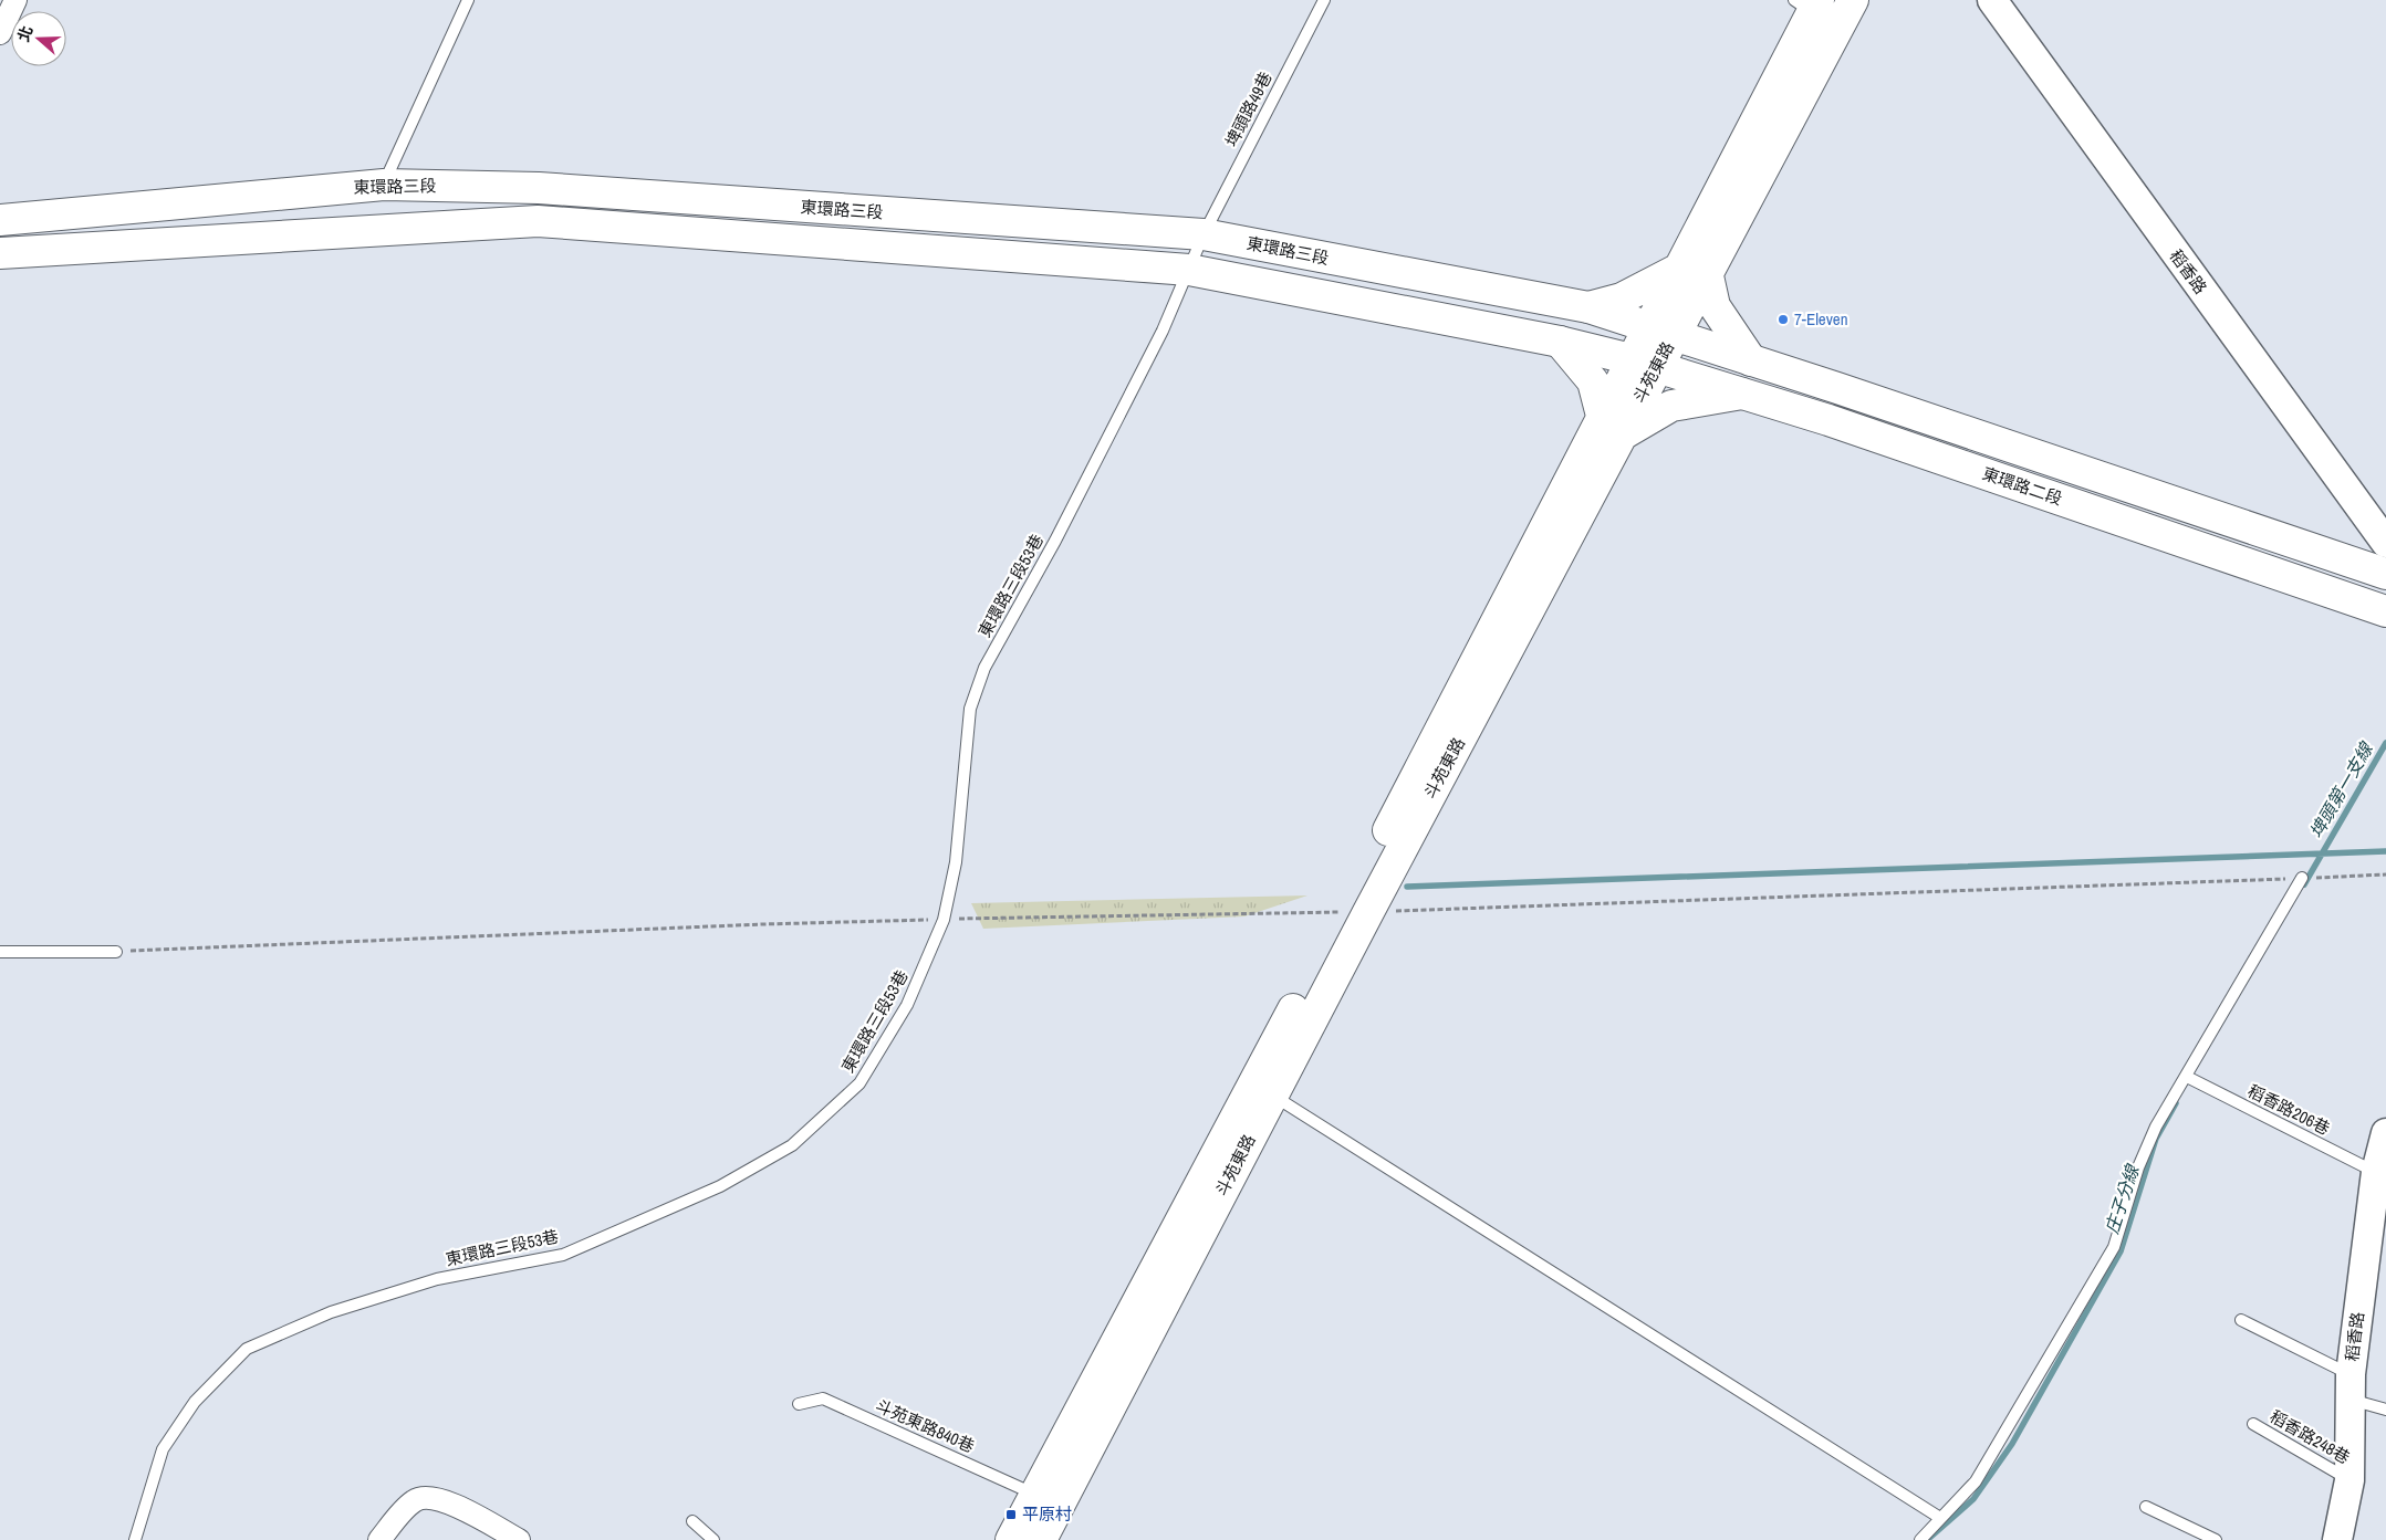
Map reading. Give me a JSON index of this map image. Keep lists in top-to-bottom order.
{
  "streets": {
    "main road": ["東環路三段", "斗苑東路", "東環路二段"],
    "street": ["稻香路"],
    "lane": [
      "埤頭路49巷",
      "東環路三段53巷",
      "稻香路206巷",
      "斗苑東路840巷",
      "稻香路248巷"
    ]
  },
  "crossings": [
    ["埤頭路49巷", "東環路三段"],
    ["埤頭路49巷", "東環路三段53巷"],
    ["東環路三段", "斗苑東路"],
    ["東環路三段", "東環路二段"],
    ["東環路三段", "東環路三段53巷"],
    ["稻香路", "稻香路206巷"],
    ["稻香路", "稻香路248巷"],
    ["斗苑東路", "東環路二段"],
    ["斗苑東路", "斗苑東路840巷"]
  ],
  "water": ["埤頭第一支線", "庄子分線"],
  "places": {
    "other": ["7-Eleven"],
    "transit": ["平原村"]
  },
  "north": "left"
}
